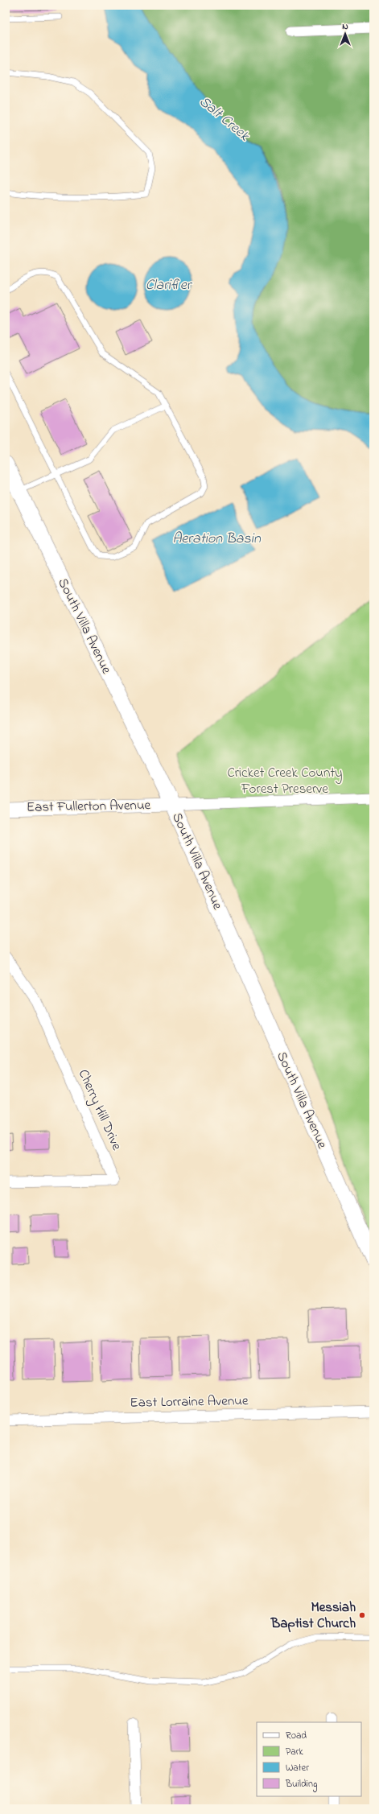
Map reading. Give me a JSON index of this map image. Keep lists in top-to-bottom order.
{
  "streets": {
    "main road": ["South Villa Avenue"],
    "street": ["East Fullerton Avenue", "Cherry Hill Drive", "East Lorraine Avenue"]
  },
  "crossings": [
    ["South Villa Avenue", "East Fullerton Avenue"]
  ],
  "water": ["Salt Creek", "Clarifier", "Aeration Basin"],
  "parks": ["Cricket Creek County Forest Preserve"],
  "places": ["Messiah Baptist Church"],
  "legend": [
    "Road",
    "Park",
    "Water",
    "Building"
  ],
  "north": "top"
}
